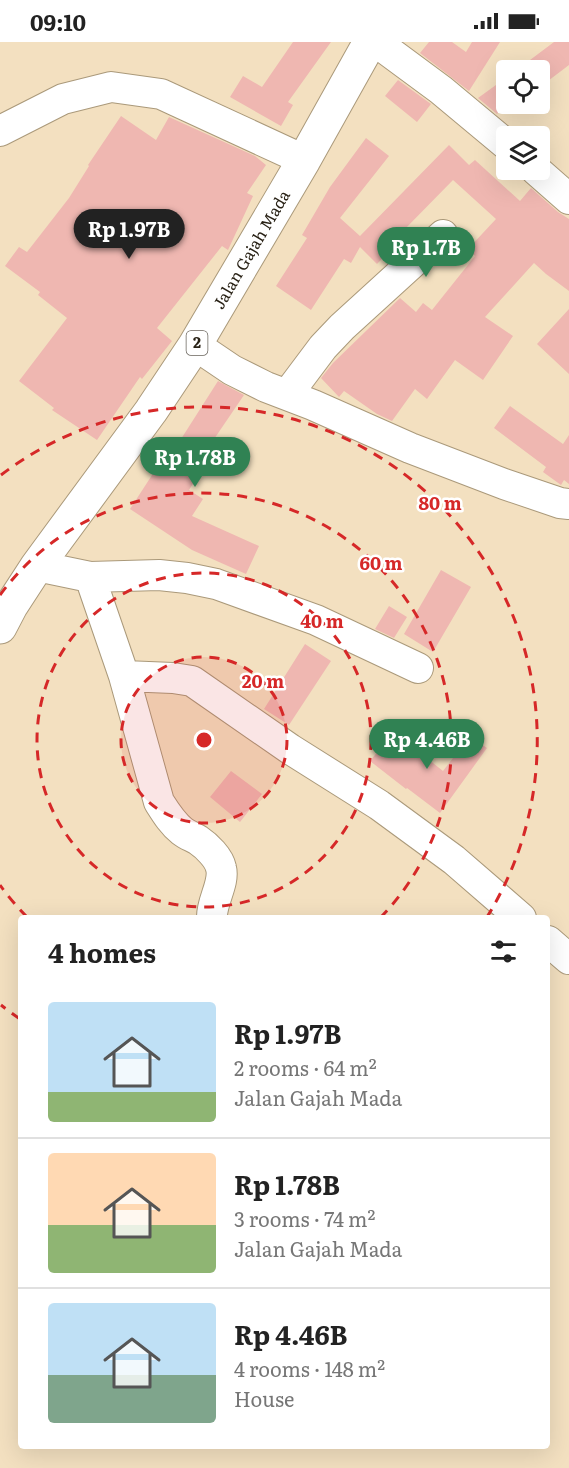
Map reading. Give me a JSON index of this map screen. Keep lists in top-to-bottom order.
{
  "streets": {
    "highway": ["Jalan Gajah Mada", "2"]
  },
  "page": {
    "status": "09:10",
    "price": [
      "Rp 1.97B",
      "Rp 1.7B",
      "Rp 1.78B",
      "Rp 4.46B"
    ],
    "heading": "4 homes",
    "list": [
      {
        "name": "Rp 1.97B",
        "note": "2 rooms · 64 m² · Jalan Gajah Mada"
      },
      {
        "name": "Rp 1.78B",
        "note": "3 rooms · 74 m² · Jalan Gajah Mada"
      },
      {
        "name": "Rp 4.46B",
        "note": "4 rooms · 148 m² · House"
      }
    ]
  },
  "rings": [
    "80 m",
    "60 m",
    "40 m",
    "20 m"
  ]
}
